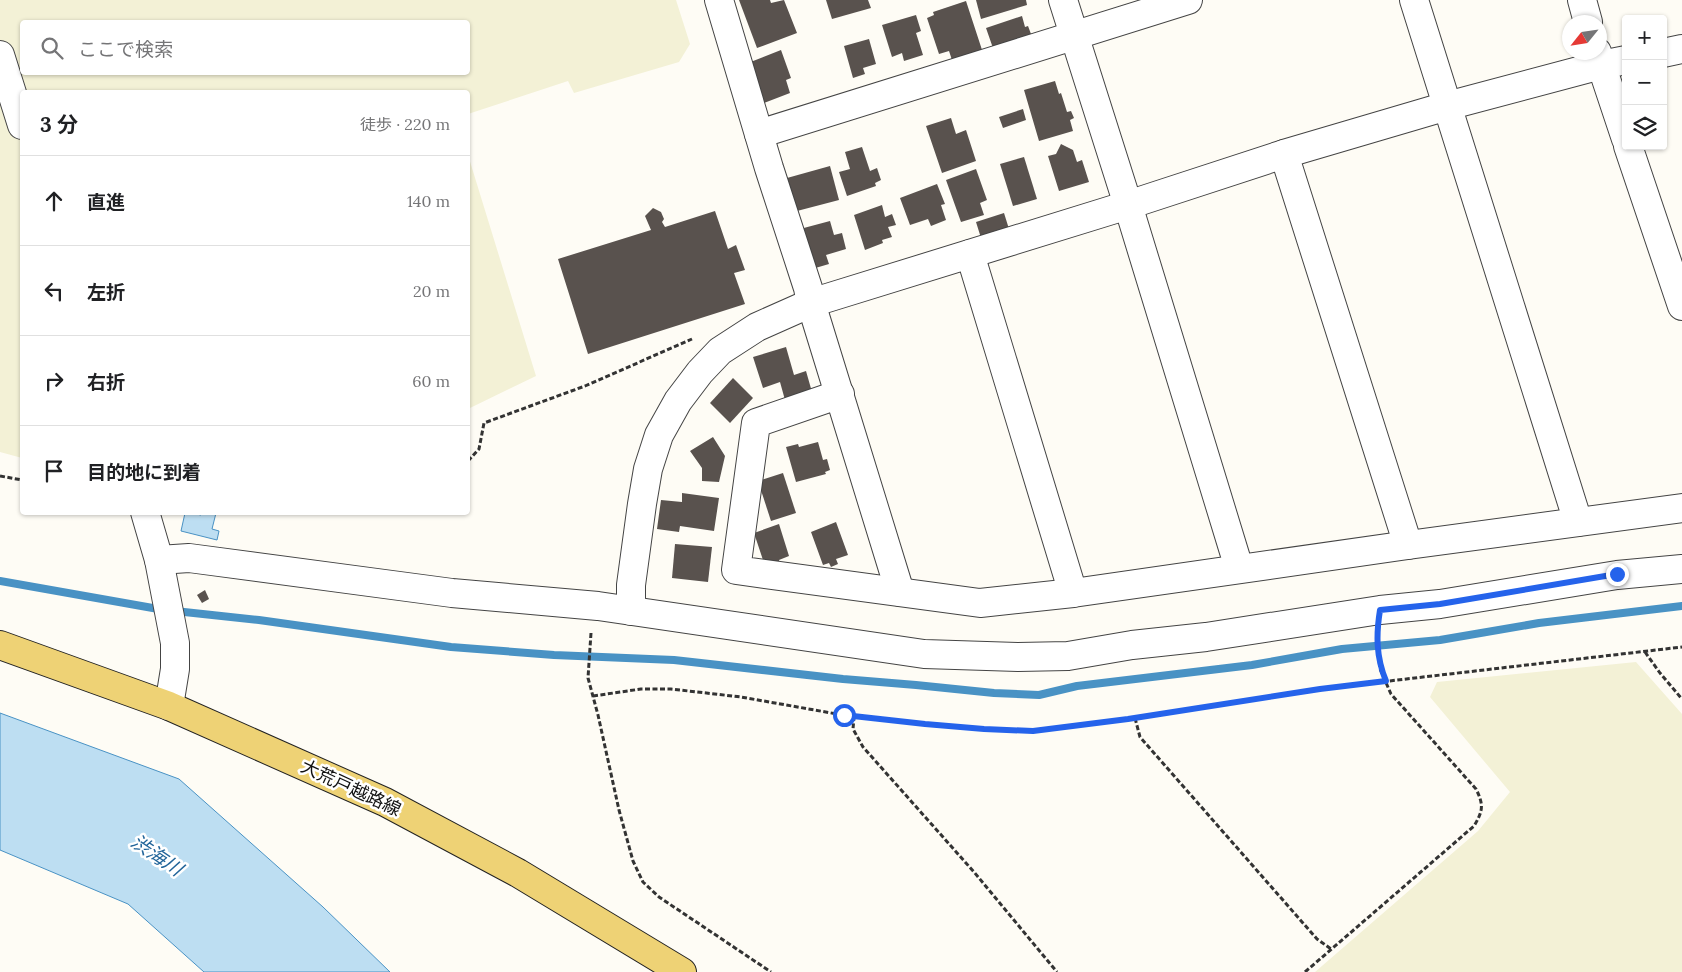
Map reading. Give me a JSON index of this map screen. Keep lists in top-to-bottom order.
{
  "streets": {
    "main road": ["大荒戸越路線"]
  },
  "water": ["渋海川"],
  "north": "bottom left",
  "page": {
    "map_buttons": ["+", "−"],
    "search": "ここで検索",
    "heading": ["3 分", "徒歩 · 220 m"],
    "list": [
      ["直進", "140 m"],
      ["左折", "20 m"],
      ["右折", "60 m"],
      "目的地に到着"
    ]
  }
}
